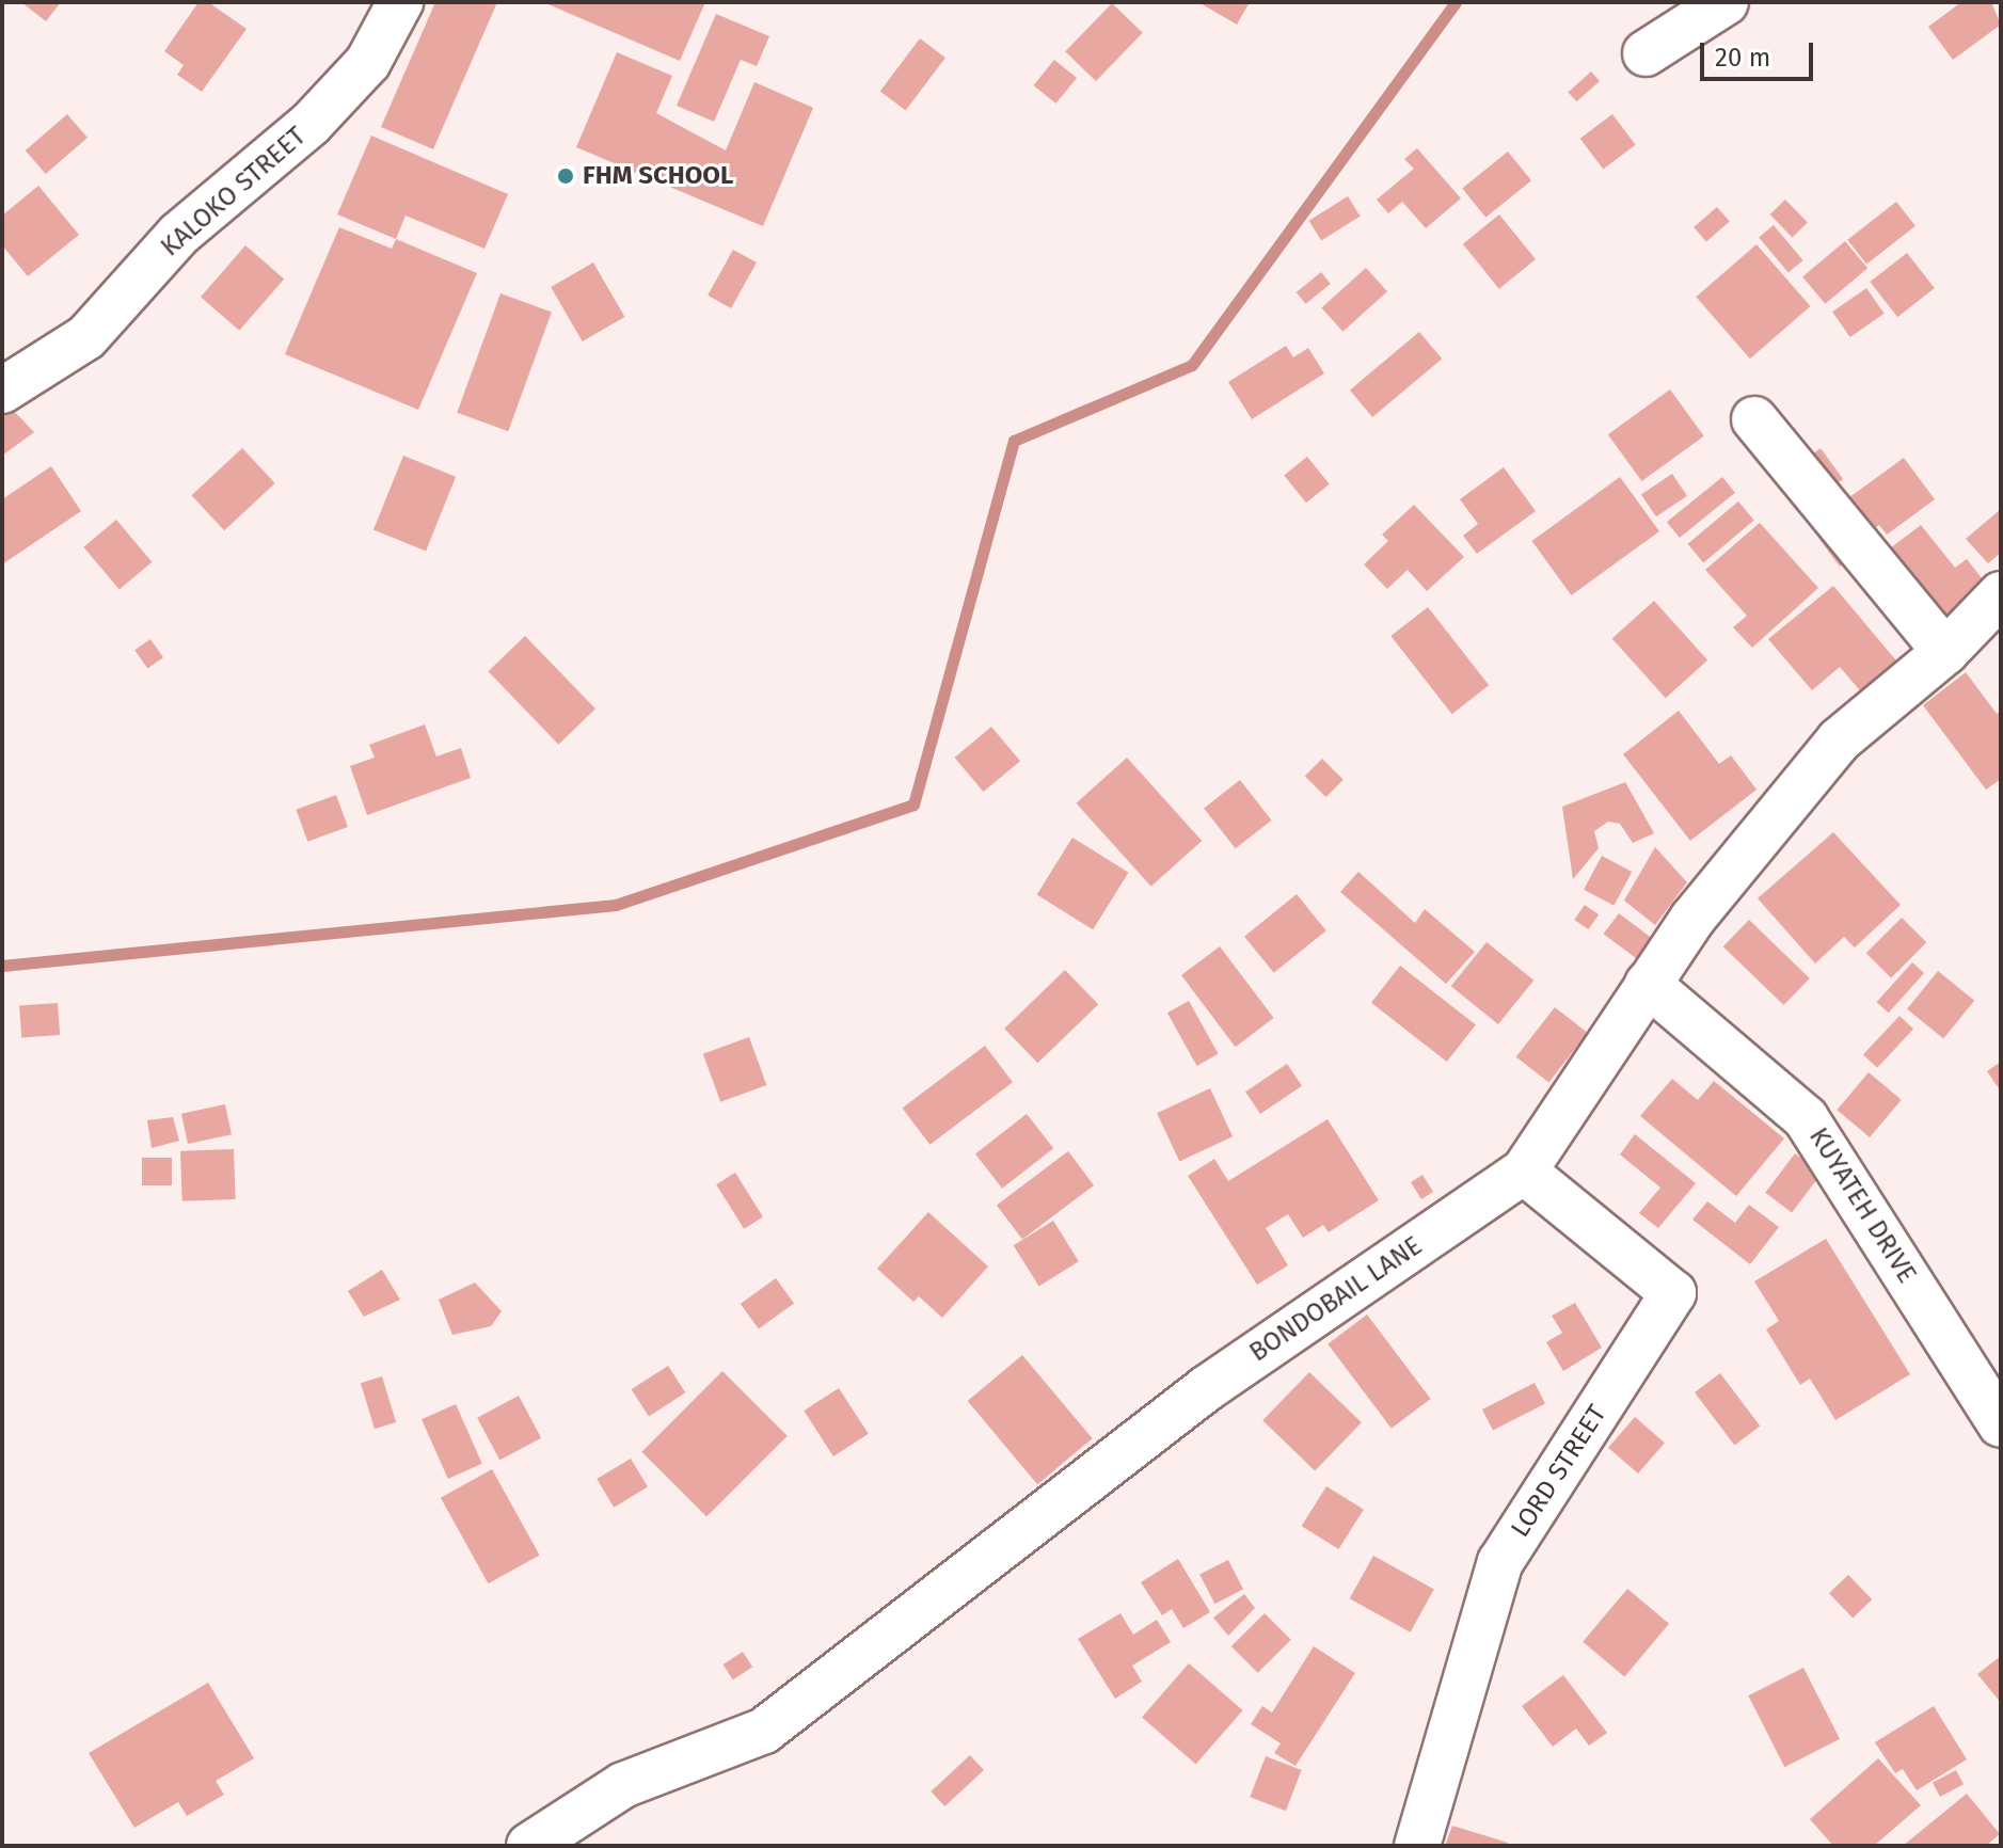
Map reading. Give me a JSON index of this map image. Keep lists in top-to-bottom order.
{
  "streets": {
    "street": [
      "KALOKO STREET",
      "KUYATEH DRIVE",
      "BONDOBAIL LANE",
      "LORD STREET"
    ]
  },
  "crossings": [
    ["KUYATEH DRIVE", "BONDOBAIL LANE"],
    ["BONDOBAIL LANE", "LORD STREET"]
  ],
  "places": ["FHM SCHOOL"],
  "scale_bar": "20 m"
}
